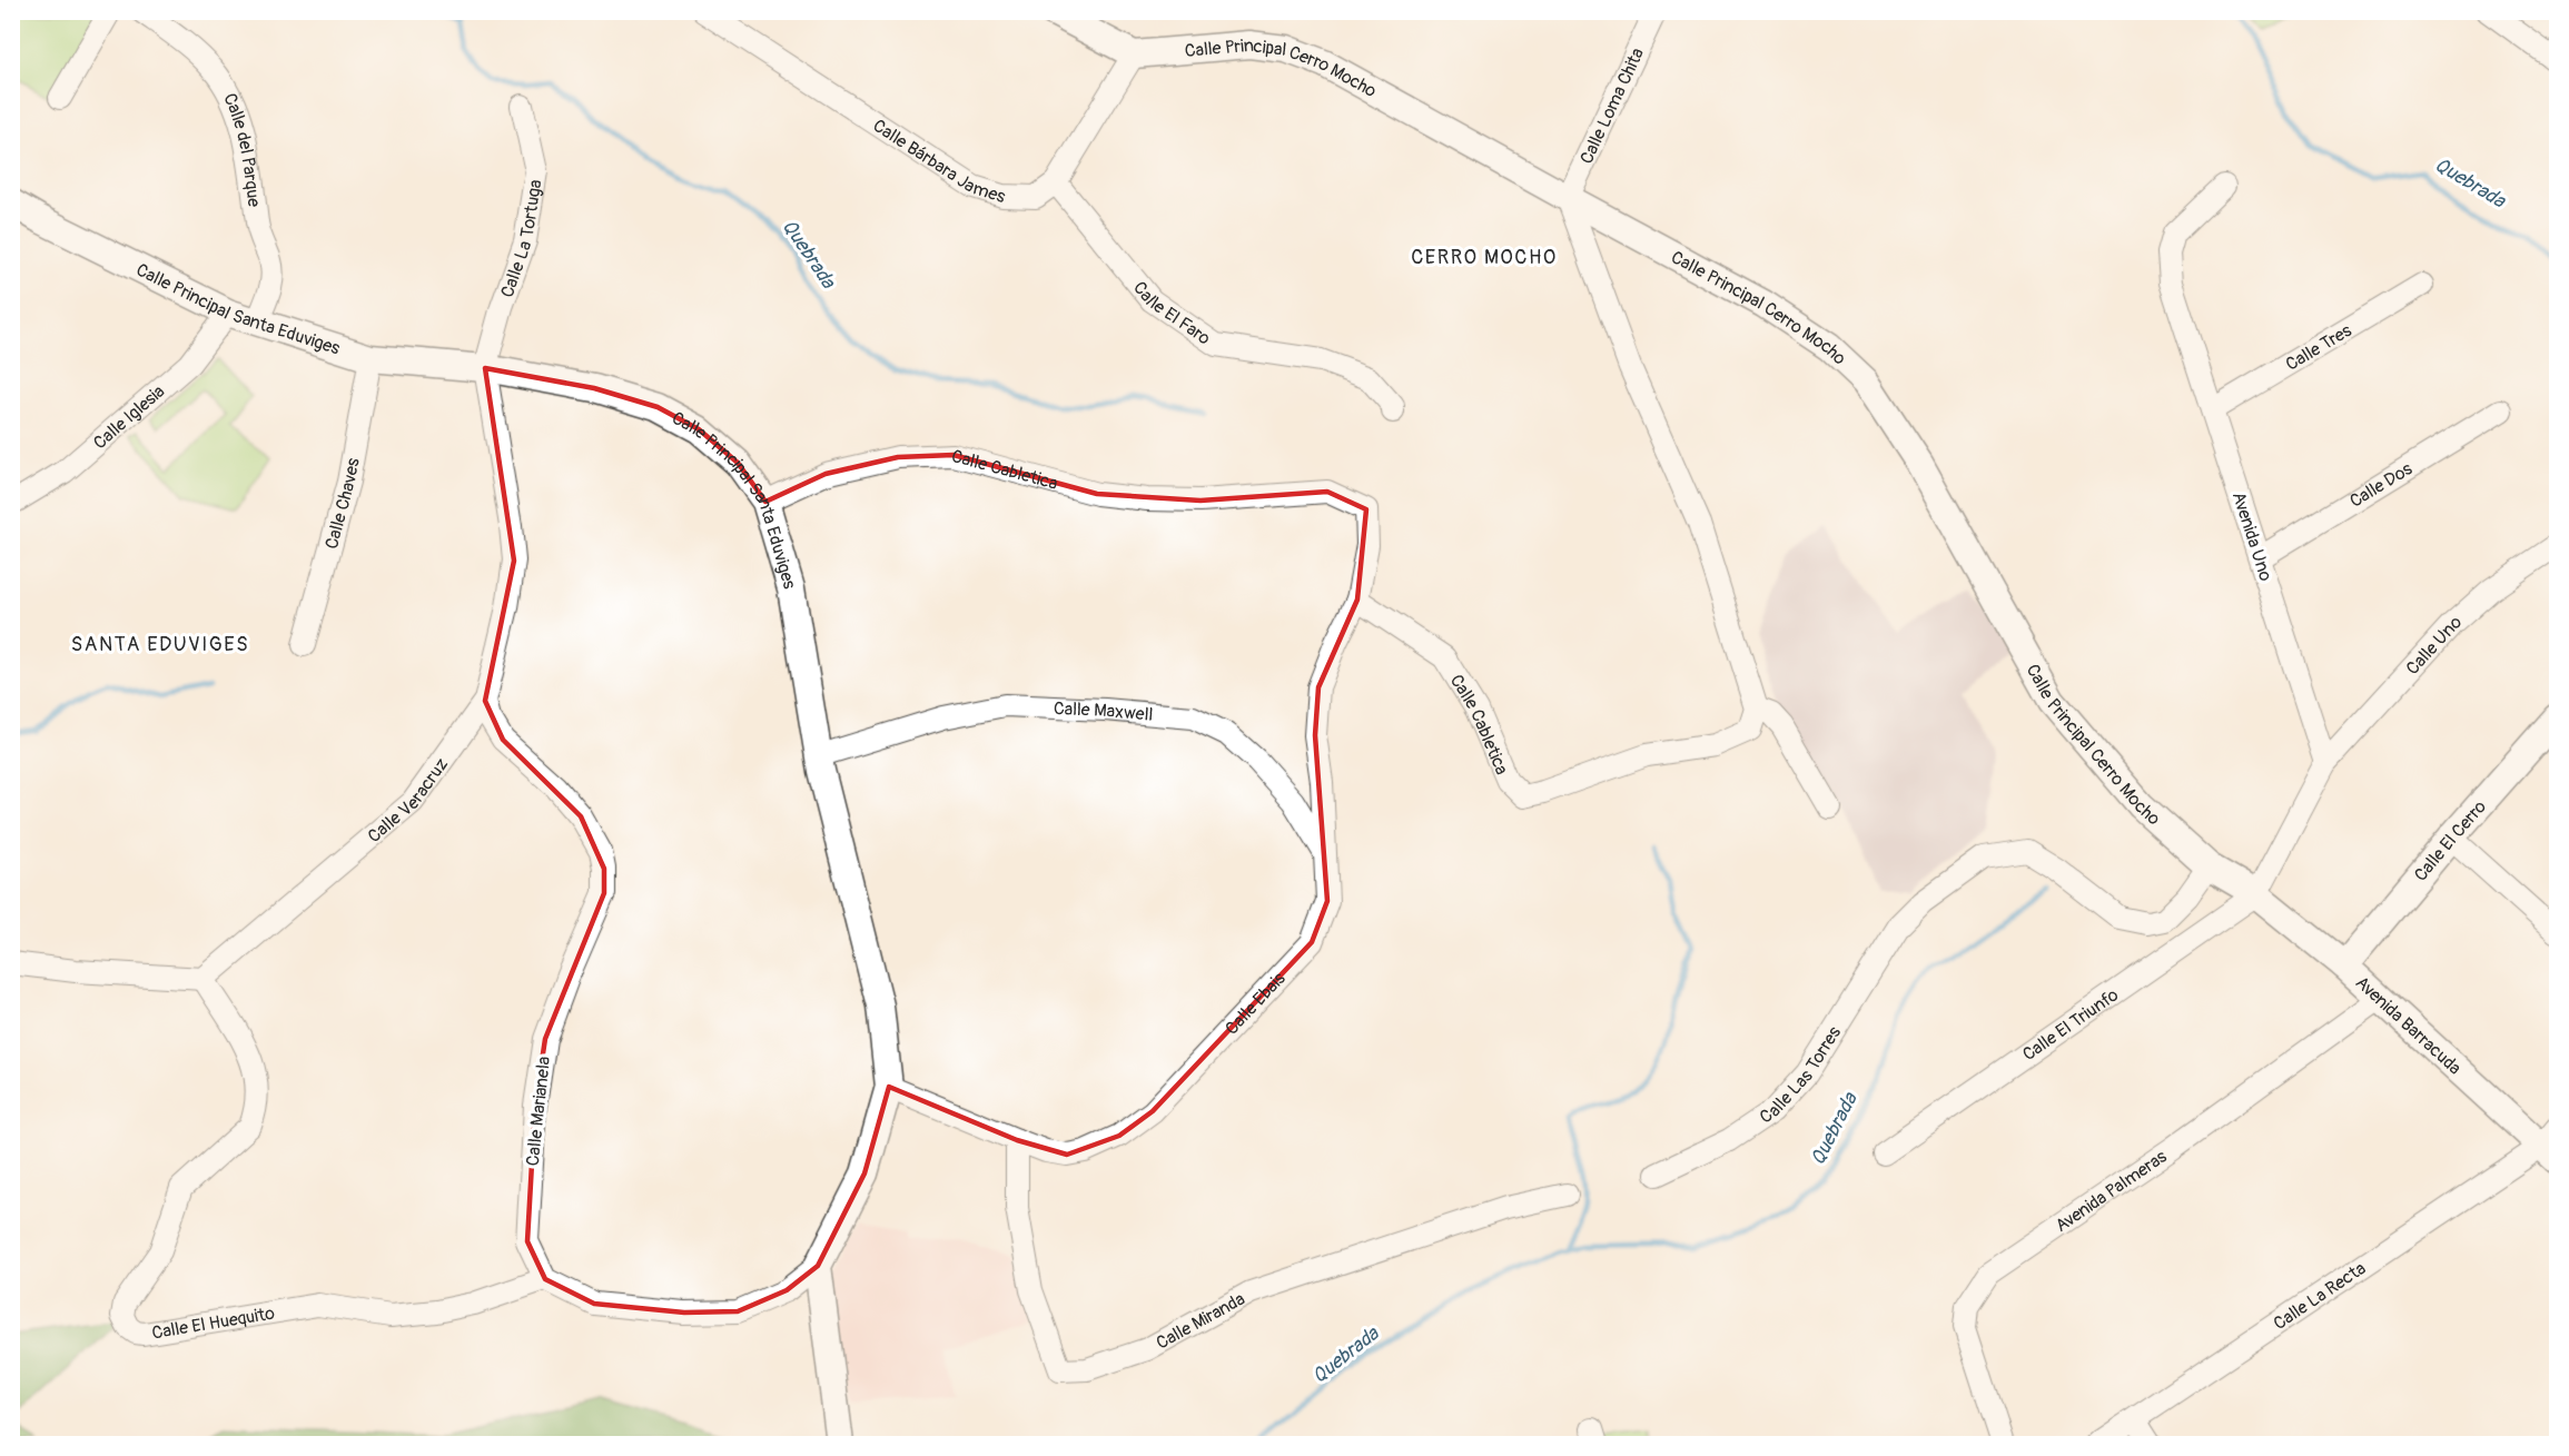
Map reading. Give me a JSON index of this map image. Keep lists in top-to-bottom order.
{
  "streets": {
    "street": [
      "Calle Principal Cerro Mocho",
      "Calle Loma Chita",
      "Calle del Parque",
      "Calle Bárbara James",
      "Calle La Tortuga",
      "Calle Principal Santa Eduviges",
      "Calle El Faro",
      "Calle Tres",
      "Calle Iglesia",
      "Calle Cabletica",
      "Calle Dos",
      "Calle Chaves",
      "Avenida Uno",
      "Calle Uno",
      "Calle Maxwell",
      "Calle Veracruz",
      "Calle El Cerro",
      "Calle Ebais",
      "Calle El Triunfo",
      "Avenida Barracuda",
      "Calle Las Torres",
      "Calle Marianela",
      "Avenida Palmeras",
      "Calle La Recta",
      "Calle Miranda",
      "Calle El Huequito"
    ]
  },
  "crossings": [
    ["Calle Principal Cerro Mocho", "Calle Loma Chita"],
    ["Calle Principal Cerro Mocho", "Calle El Triunfo"],
    ["Calle Principal Cerro Mocho", "Avenida Barracuda"],
    ["Calle Principal Cerro Mocho", "Calle Las Torres"],
    ["Calle del Parque", "Calle Principal Santa Eduviges"],
    ["Calle Bárbara James", "Calle El Faro"],
    ["Calle La Tortuga", "Calle Principal Santa Eduviges"],
    ["Calle La Tortuga", "Calle Veracruz"],
    ["Calle Principal Santa Eduviges", "Calle Iglesia"],
    ["Calle Principal Santa Eduviges", "Calle Cabletica"],
    ["Calle Principal Santa Eduviges", "Calle Chaves"],
    ["Calle Principal Santa Eduviges", "Calle Maxwell"],
    ["Calle Principal Santa Eduviges", "Calle Veracruz"],
    ["Calle Principal Santa Eduviges", "Calle Ebais"],
    ["Calle Tres", "Avenida Uno"],
    ["Calle Cabletica", "Calle Ebais"],
    ["Calle Dos", "Avenida Uno"],
    ["Avenida Uno", "Calle Uno"],
    ["Calle Maxwell", "Calle Ebais"],
    ["Calle Veracruz", "Calle Marianela"],
    ["Calle Veracruz", "Calle El Huequito"],
    ["Calle El Cerro", "Avenida Barracuda"],
    ["Calle Ebais", "Calle Miranda"],
    ["Calle El Triunfo", "Avenida Barracuda"],
    ["Avenida Barracuda", "Avenida Palmeras"],
    ["Avenida Barracuda", "Calle La Recta"],
    ["Calle Marianela", "Calle El Huequito"]
  ],
  "districts": ["CERRO MOCHO", "SANTA EDUVIGES"],
  "water": ["Quebrada"]
}
